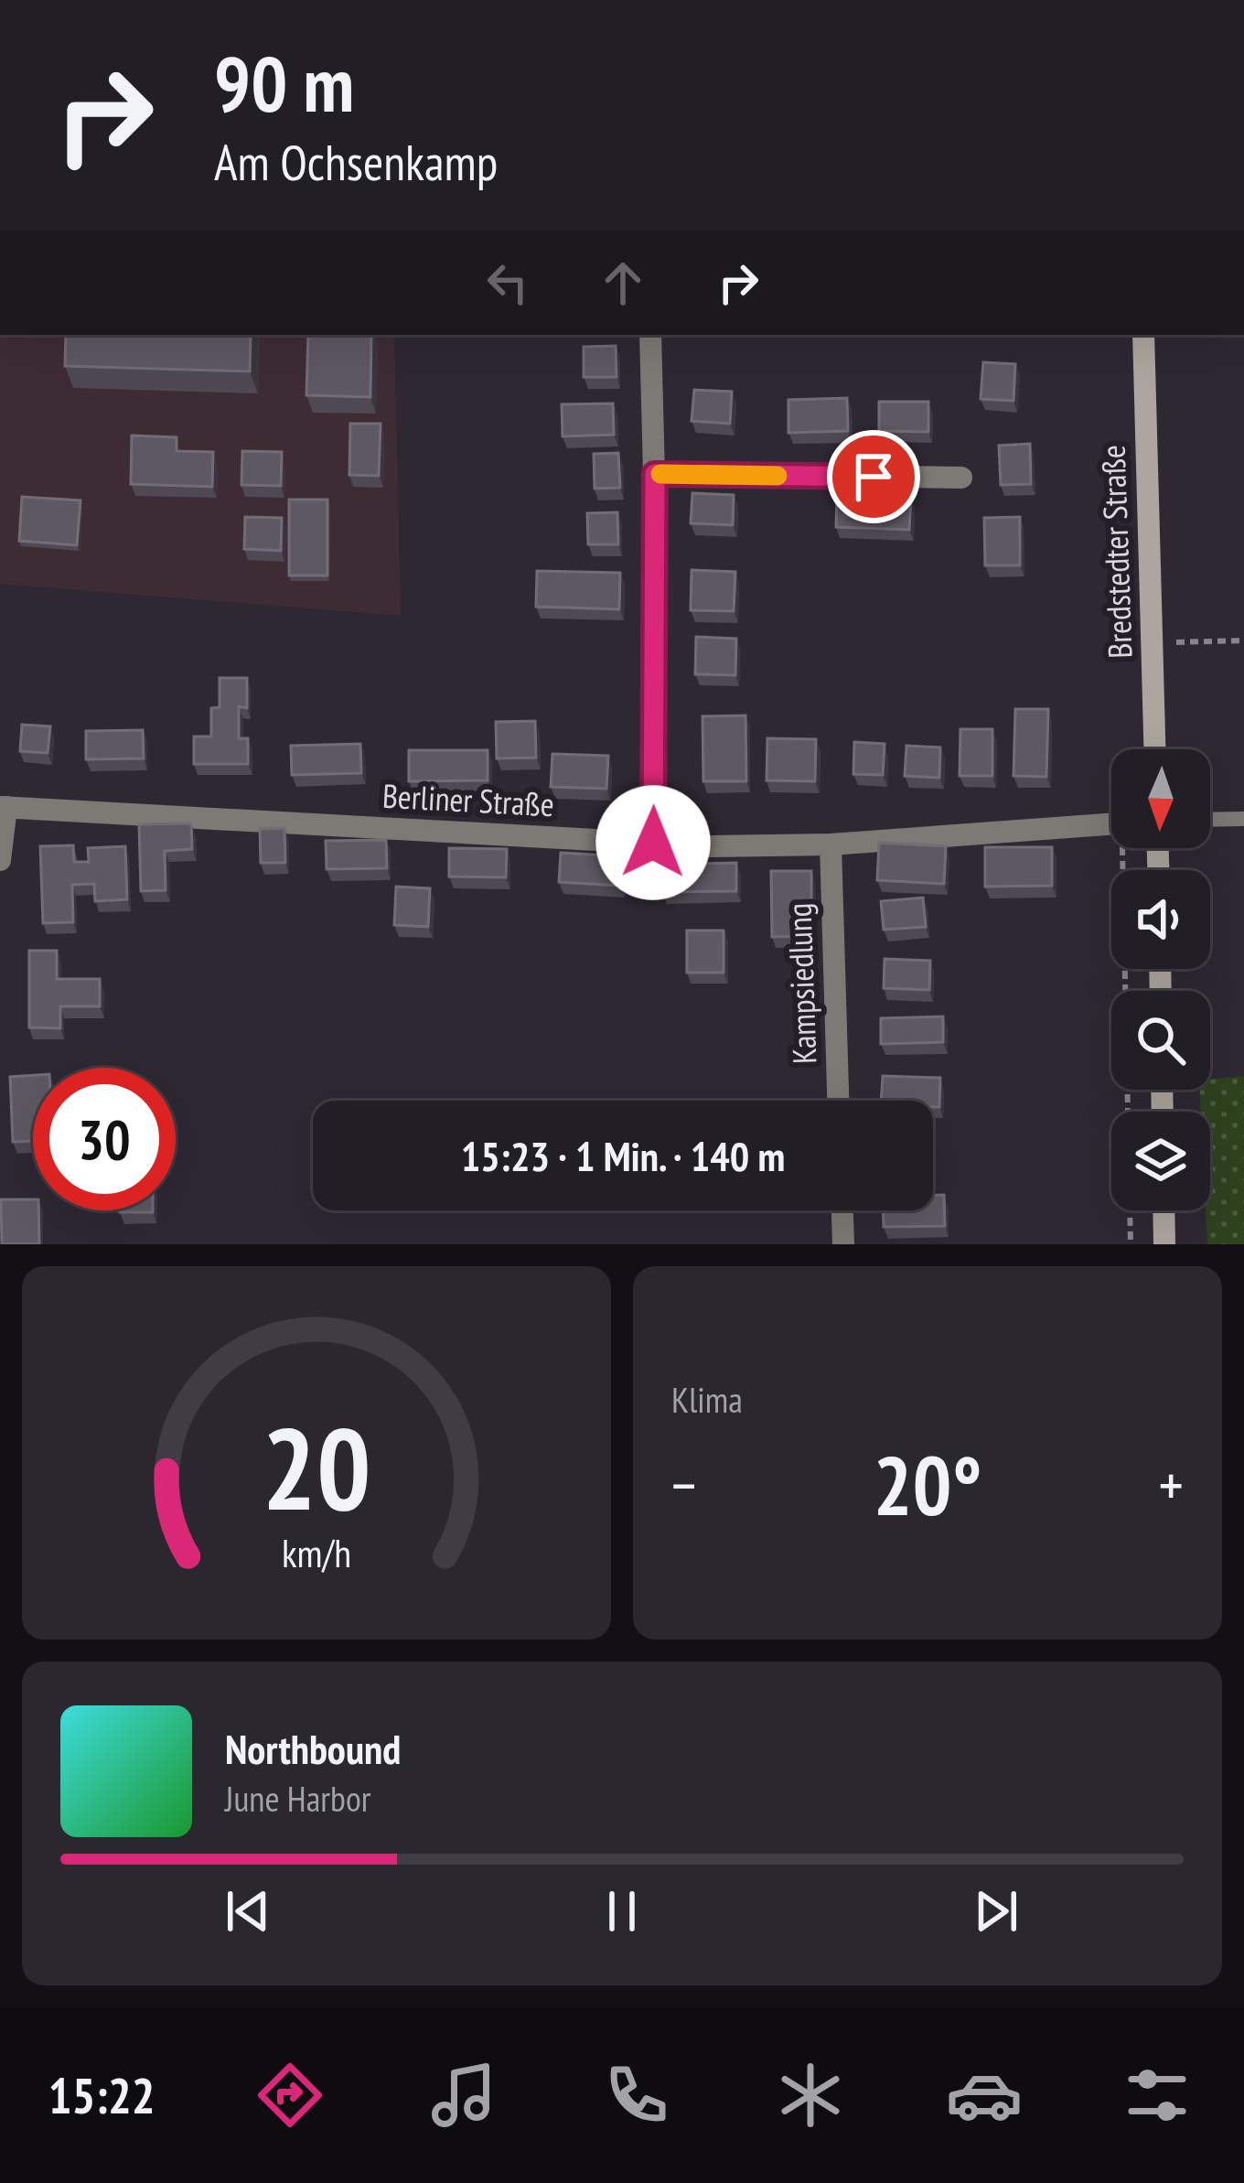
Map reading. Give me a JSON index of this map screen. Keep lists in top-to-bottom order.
{
  "streets": {
    "main road": ["Bredstedter Straße"],
    "street": ["Berliner Straße", "Kampsiedlung"]
  },
  "crossings": [
    ["Berliner Straße", "Kampsiedlung"]
  ],
  "north": "bottom",
  "page": {
    "turn": ["90 m", "Am Ochsenkamp"],
    "limit": "30",
    "trip": "15:23 · 1 Min. · 140 m",
    "tile": "Klima",
    "heat": ["−", "20°", "+"],
    "song": ["Northbound", "June Harbor"],
    "tabs": "15:22",
    "gauge": ["20", "km/h"]
  }
}
